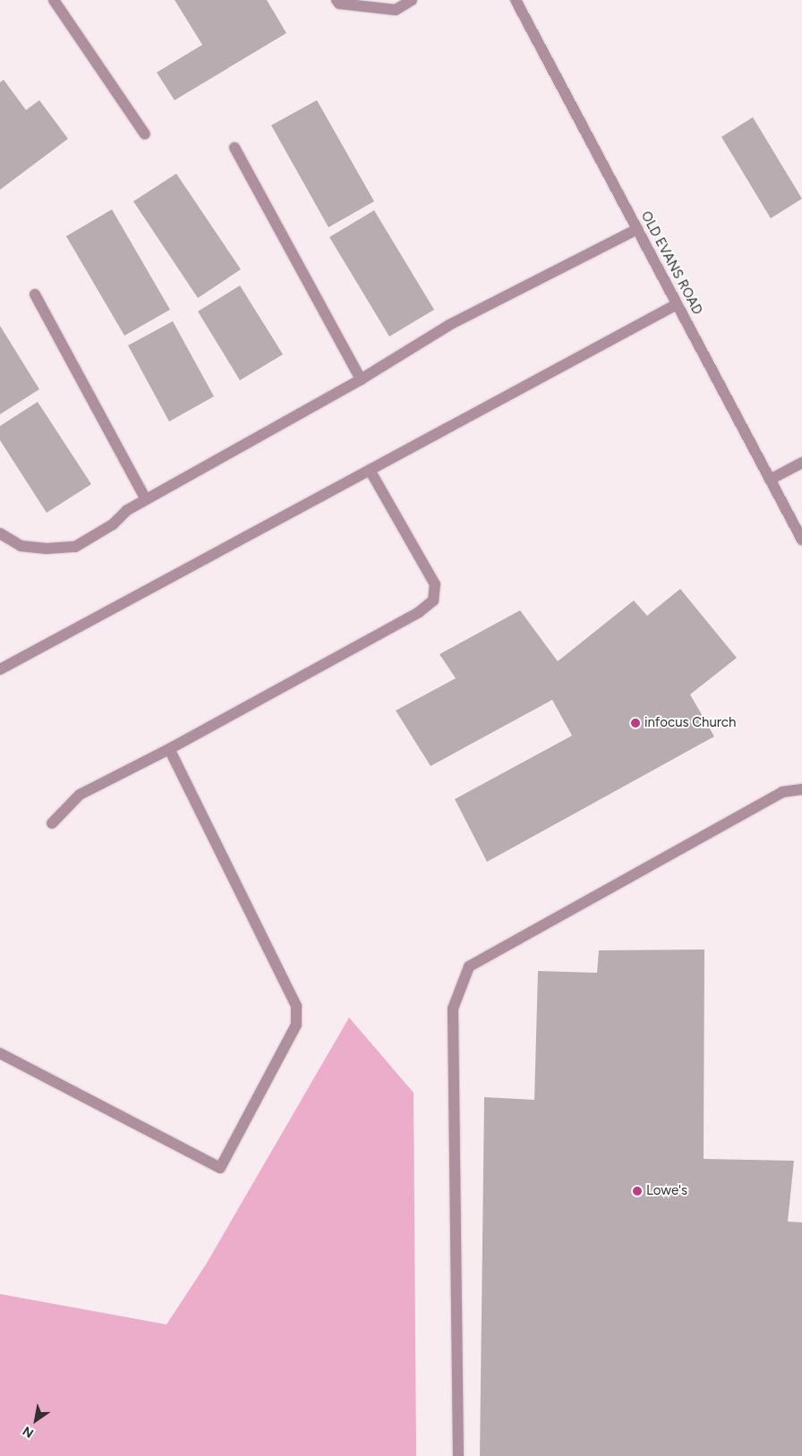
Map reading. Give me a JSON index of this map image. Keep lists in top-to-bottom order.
{
  "streets": {
    "street": ["OLD EVANS ROAD"]
  },
  "places": ["infocus Church", "Lowe's"],
  "north": "bottom left"
}
